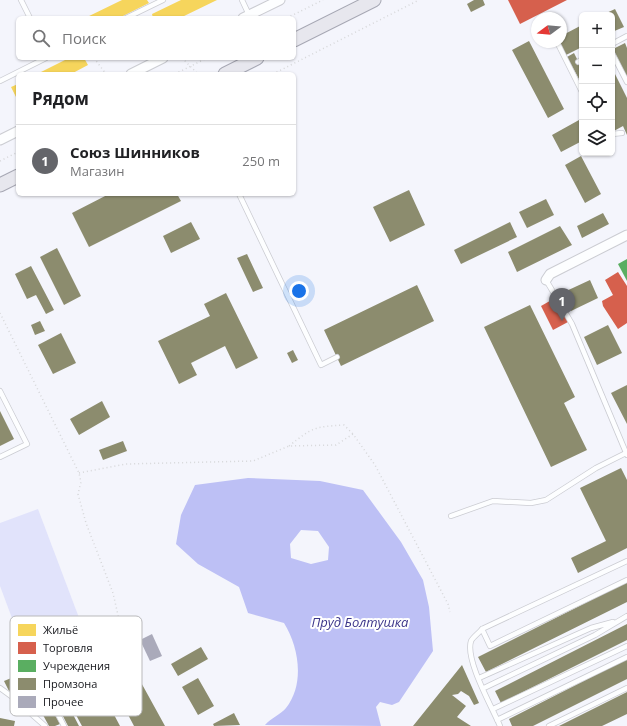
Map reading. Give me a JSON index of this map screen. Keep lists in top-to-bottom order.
{
  "water": ["Пруд Болтушка"],
  "legend": [
    "Жильё",
    "Торговля",
    "Учреждения",
    "Промзона",
    "Прочее"
  ],
  "north": "left",
  "page": {
    "map_buttons": ["+", "−"],
    "search": "Поиск",
    "heading": "Рядом",
    "list": [
      {
        "mark": "1",
        "name": "Союз Шинников",
        "note": "Магазин",
        "value": "250 m"
      }
    ],
    "pins": "1"
  }
}
